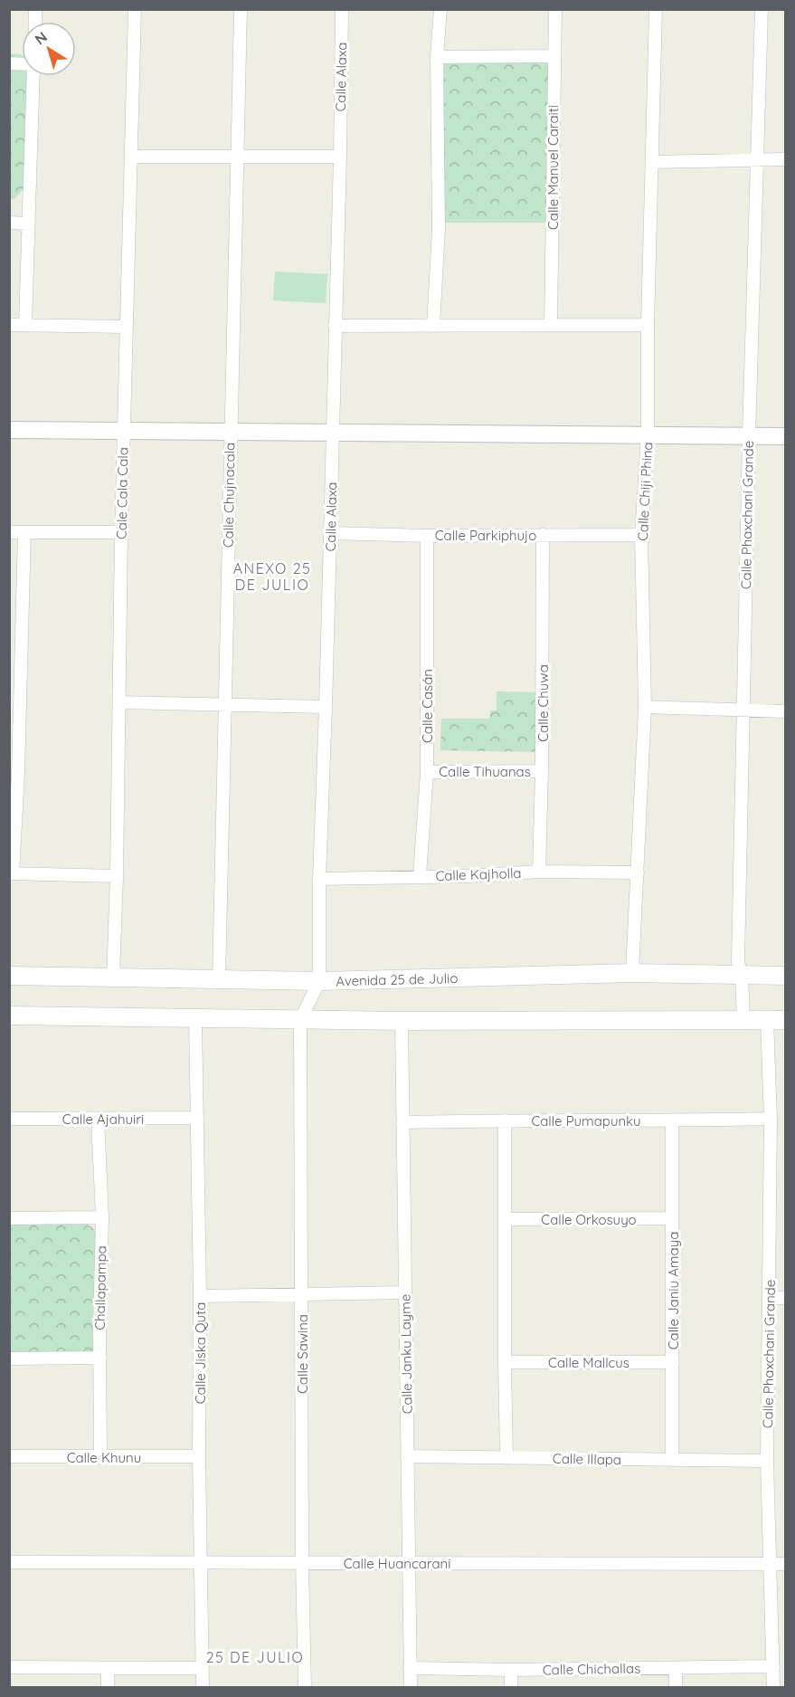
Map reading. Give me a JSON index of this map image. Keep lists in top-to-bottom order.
{
  "streets": {
    "main road": ["Avenida 25 de Julio"],
    "street": [
      "Calle Alaxa",
      "Calle Manuel Caraiti",
      "Calle Chiji Phina",
      "Cale Cala Cala",
      "Calle Chujnacala",
      "Calle Phaxchani Grande",
      "Calle Parkiphujo",
      "Calle Chuwa",
      "Calle Casán",
      "Calle Tihuanas",
      "Calle Kajholla",
      "Calle Ajahuiri",
      "Calle Pumapunku",
      "Calle Orkosuyo",
      "Challapampa",
      "Calle Janiu Amaya",
      "Calle Jiska Quta",
      "Calle Sawina",
      "Calle Janku Layme",
      "Calle Mallcus",
      "Calle Khunu",
      "Calle Illapa",
      "Calle Huancarani",
      "Calle Chichallas"
    ]
  },
  "crossings": [
    ["Calle Alaxa", "Calle Parkiphujo"],
    ["Calle Alaxa", "Calle Kajholla"],
    ["Calle Alaxa", "Avenida 25 de Julio"],
    ["Calle Alaxa", "Calle Sawina"],
    ["Calle Chiji Phina", "Calle Parkiphujo"],
    ["Calle Chiji Phina", "Calle Kajholla"],
    ["Calle Chiji Phina", "Avenida 25 de Julio"],
    ["Cale Cala Cala", "Avenida 25 de Julio"],
    ["Calle Chujnacala", "Avenida 25 de Julio"],
    ["Calle Phaxchani Grande", "Avenida 25 de Julio"],
    ["Calle Phaxchani Grande", "Calle Pumapunku"],
    ["Calle Phaxchani Grande", "Calle Illapa"],
    ["Calle Phaxchani Grande", "Calle Huancarani"],
    ["Calle Phaxchani Grande", "Calle Chichallas"],
    ["Calle Parkiphujo", "Calle Chuwa"],
    ["Calle Parkiphujo", "Calle Casán"],
    ["Calle Chuwa", "Calle Tihuanas"],
    ["Calle Chuwa", "Calle Kajholla"],
    ["Calle Casán", "Calle Tihuanas"],
    ["Calle Casán", "Calle Kajholla"],
    ["Calle Ajahuiri", "Challapampa"],
    ["Calle Ajahuiri", "Calle Jiska Quta"],
    ["Calle Pumapunku", "Calle Janiu Amaya"],
    ["Calle Pumapunku", "Calle Janku Layme"],
    ["Calle Orkosuyo", "Calle Janiu Amaya"],
    ["Challapampa", "Calle Khunu"],
    ["Calle Janiu Amaya", "Calle Mallcus"],
    ["Calle Janiu Amaya", "Calle Illapa"],
    ["Calle Jiska Quta", "Calle Khunu"],
    ["Calle Jiska Quta", "Calle Huancarani"],
    ["Calle Sawina", "Calle Huancarani"],
    ["Calle Janku Layme", "Calle Illapa"],
    ["Calle Janku Layme", "Calle Huancarani"],
    ["Calle Janku Layme", "Calle Chichallas"]
  ],
  "districts": ["ANEXO 25 DE JULIO", "25 DE JULIO"],
  "north": "top left"
}
